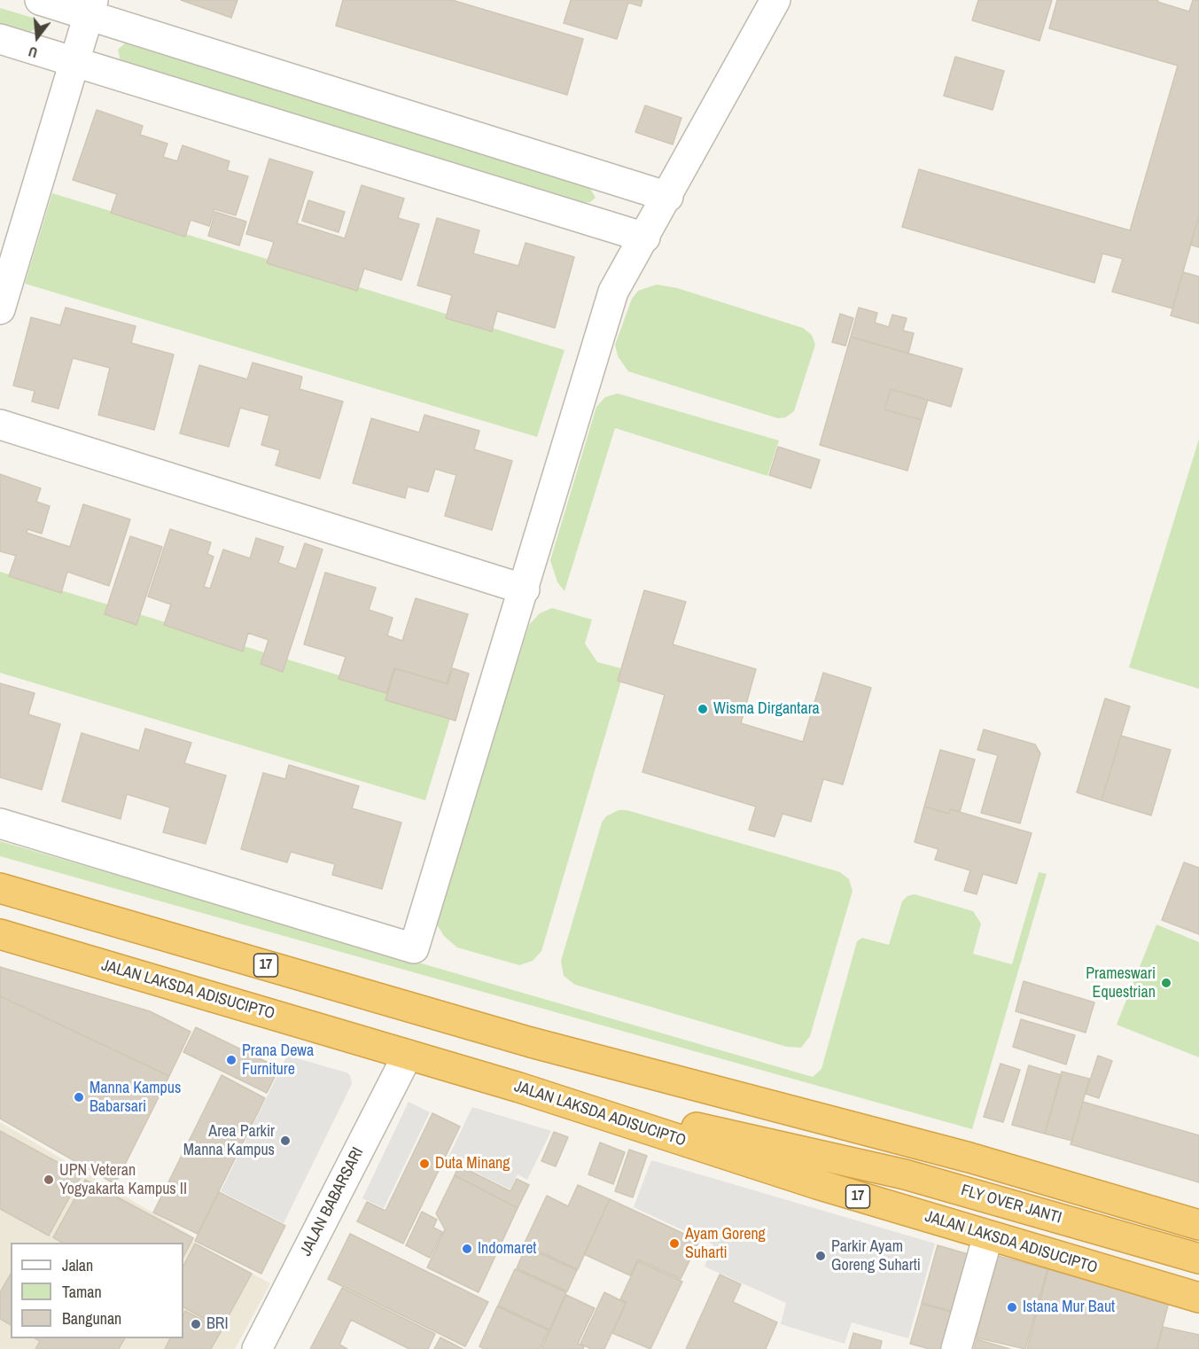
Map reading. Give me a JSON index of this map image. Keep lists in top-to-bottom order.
{
  "streets": {
    "highway": ["17", "JALAN LAKSDA ADISUCIPTO", "FLY OVER JANTI"],
    "street": ["JALAN BABARSARI"]
  },
  "crossings": [
    ["JALAN LAKSDA ADISUCIPTO", "JALAN BABARSARI"],
    ["JALAN LAKSDA ADISUCIPTO", "FLY OVER JANTI"]
  ],
  "places": [
    "Wisma Dirgantara",
    "Prameswari Equestrian",
    "Prana Dewa Furniture",
    "Manna Kampus Babarsari",
    "Area Parkir Manna Kampus",
    "Duta Minang",
    "UPN Veteran Yogyakarta Kampus II",
    "Ayam Goreng Suharti",
    "Indomaret",
    "Parkir Ayam Goreng Suharti",
    "Istana Mur Baut",
    "BRI"
  ],
  "legend": ["Jalan", "Taman", "Bangunan"],
  "north": "bottom"
}
